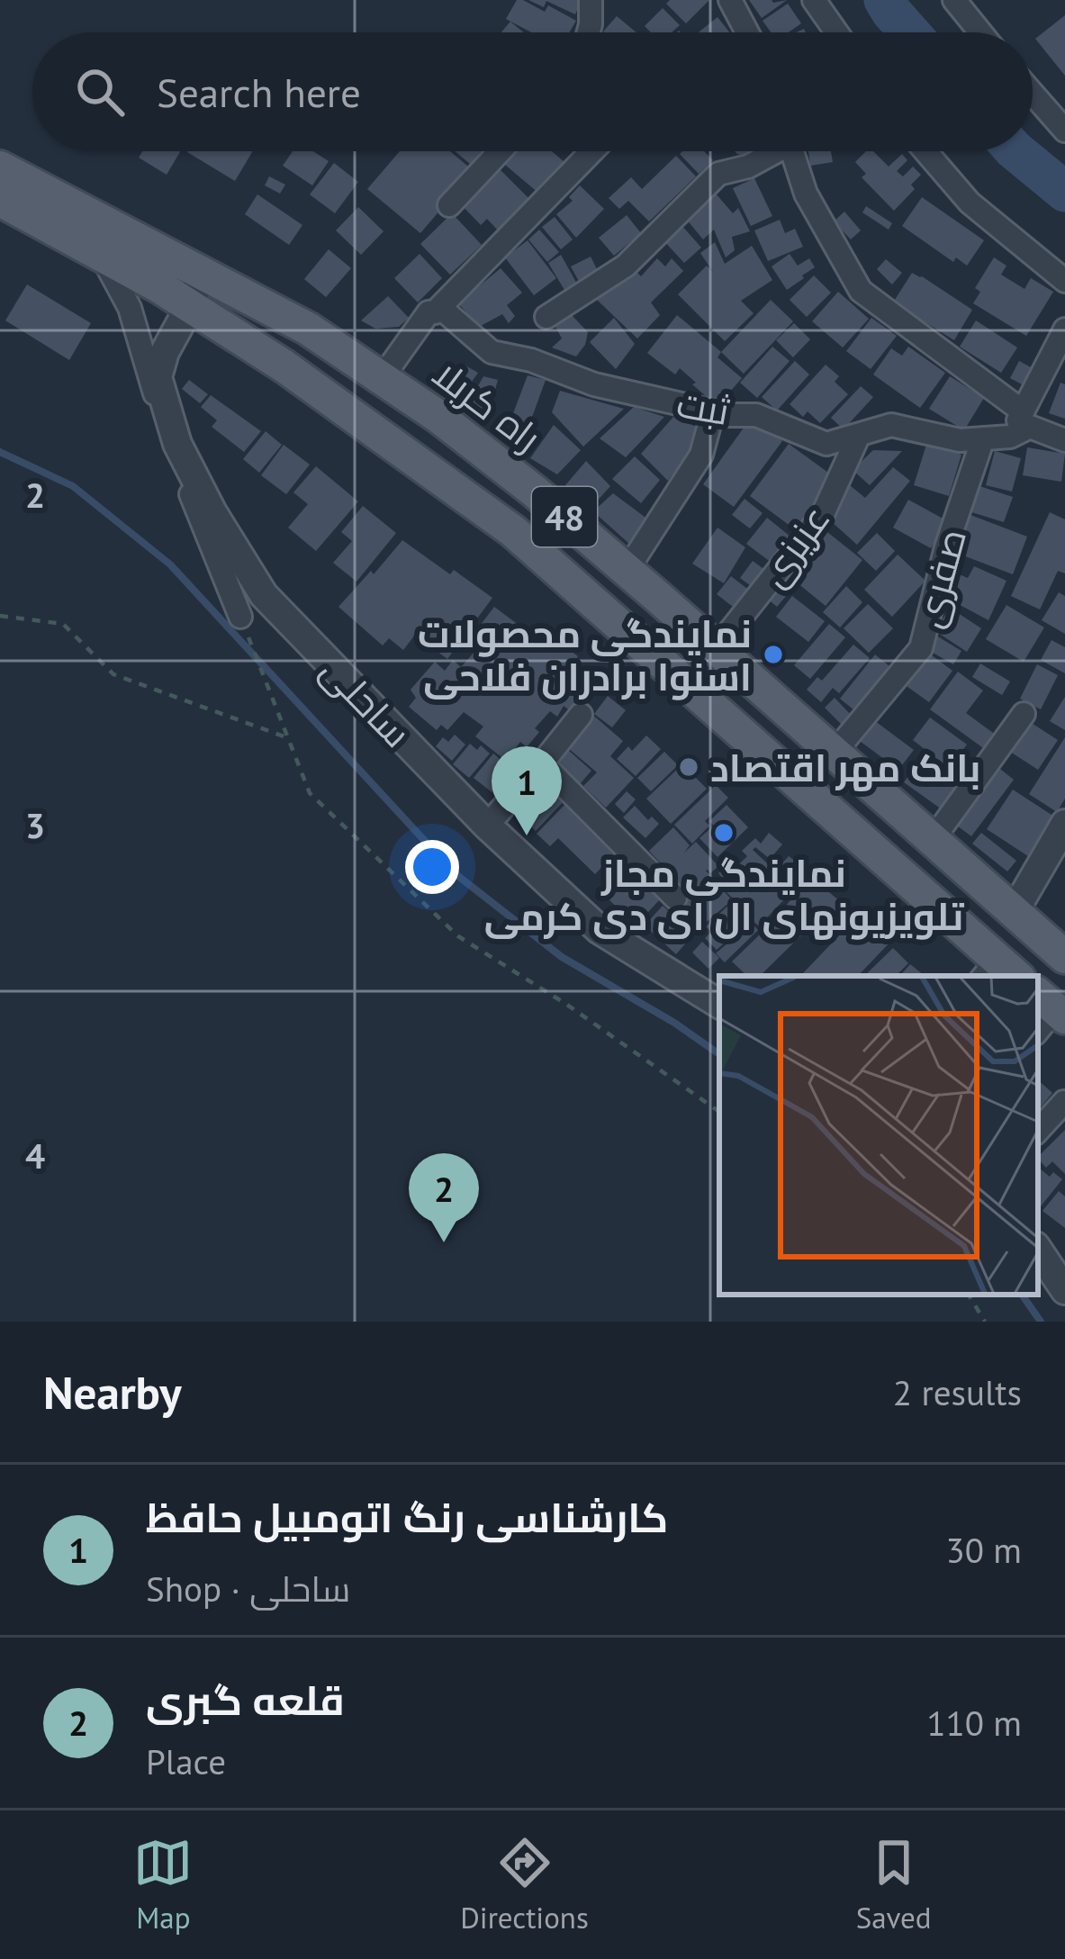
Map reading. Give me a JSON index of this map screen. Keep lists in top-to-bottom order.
{
  "streets": {
    "main road": ["راه کربلا", "48"],
    "street": [
      "ثبت",
      "عزیزی",
      "صفری",
      "ساحلی"
    ]
  },
  "crossings": [
    ["راه کربلا", "عزیزی"],
    ["راه کربلا", "صفری"],
    ["راه کربلا", "ساحلی"],
    ["ثبت", "عزیزی"],
    ["ثبت", "صفری"],
    ["48", "ساحلی"]
  ],
  "places": ["نمایندگی محصولات اسنوا برادران فلاحی", "بانک مهر اقتصاد", "نمایندگی مجاز تلویزیونهای ال ای دی کرمی"],
  "page": {
    "search": "Search here",
    "pins": ["1", "2"],
    "heading": ["Nearby", "2 results"],
    "list": [
      {
        "mark": "1",
        "name": "کارشناسی رنگ اتومبیل حافظ",
        "note": "Shop · ساحلی",
        "value": "30 m"
      },
      {
        "mark": "2",
        "name": "قلعه گبری",
        "note": "Place",
        "value": "110 m"
      }
    ],
    "nav": ["Map", "Directions", "Saved"]
  },
  "grid": {
    "rows": ["2", "3", "4"]
  }
}
